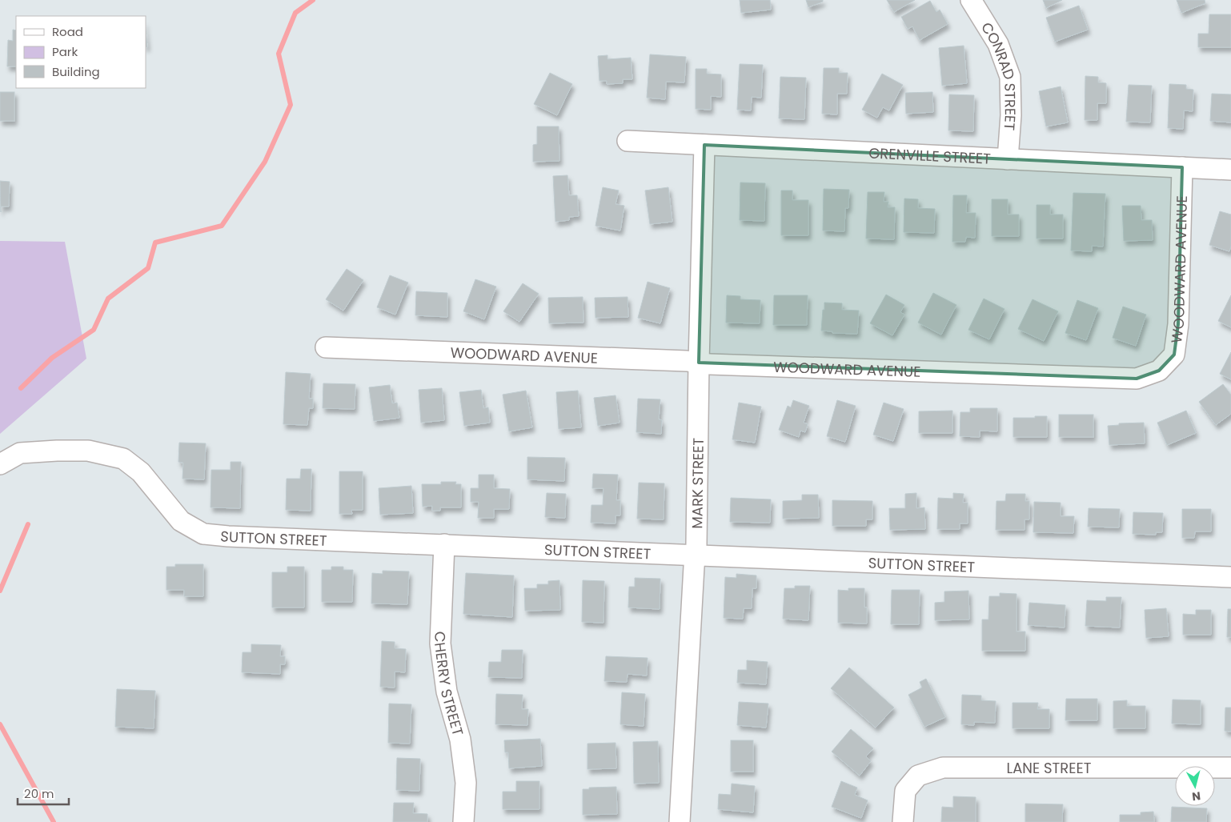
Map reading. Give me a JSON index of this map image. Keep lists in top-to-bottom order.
{
  "streets": {
    "street": [
      "CONRAD STREET",
      "GRENVILLE STREET",
      "WOODWARD AVENUE",
      "MARK STREET",
      "SUTTON STREET",
      "CHERRY STREET",
      "LANE STREET"
    ]
  },
  "crossings": [
    ["CONRAD STREET", "GRENVILLE STREET"],
    ["GRENVILLE STREET", "WOODWARD AVENUE"],
    ["GRENVILLE STREET", "MARK STREET"],
    ["WOODWARD AVENUE", "MARK STREET"],
    ["MARK STREET", "SUTTON STREET"],
    ["SUTTON STREET", "CHERRY STREET"]
  ],
  "legend": ["Road", "Park", "Building"],
  "scale_bar": "20 m",
  "north": "bottom"
}
